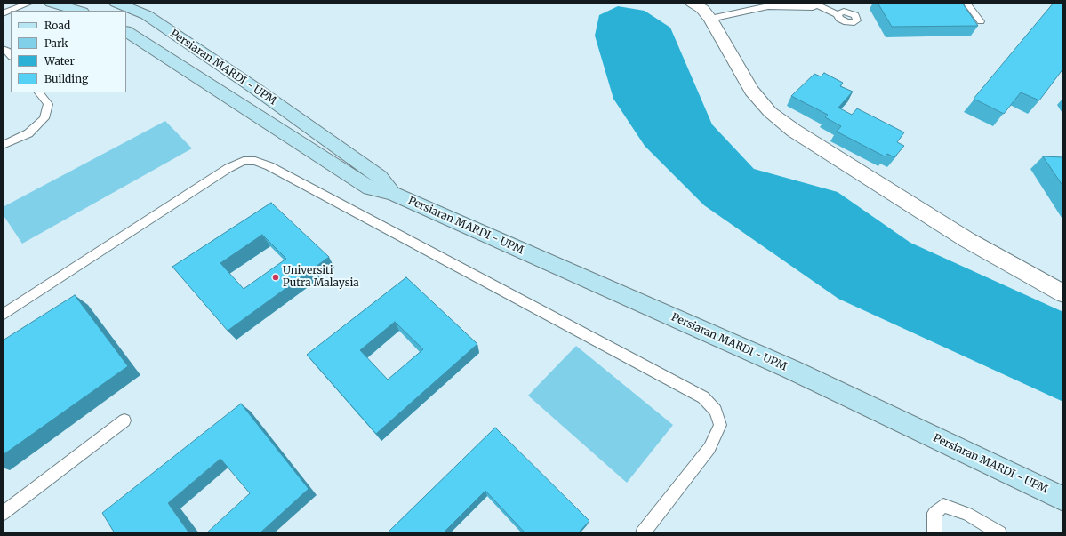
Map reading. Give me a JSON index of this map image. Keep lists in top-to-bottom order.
{
  "streets": {
    "street": ["Persiaran MARDI - UPM"]
  },
  "places": ["Universiti Putra Malaysia"],
  "legend": [
    "Road",
    "Park",
    "Water",
    "Building"
  ]
}
